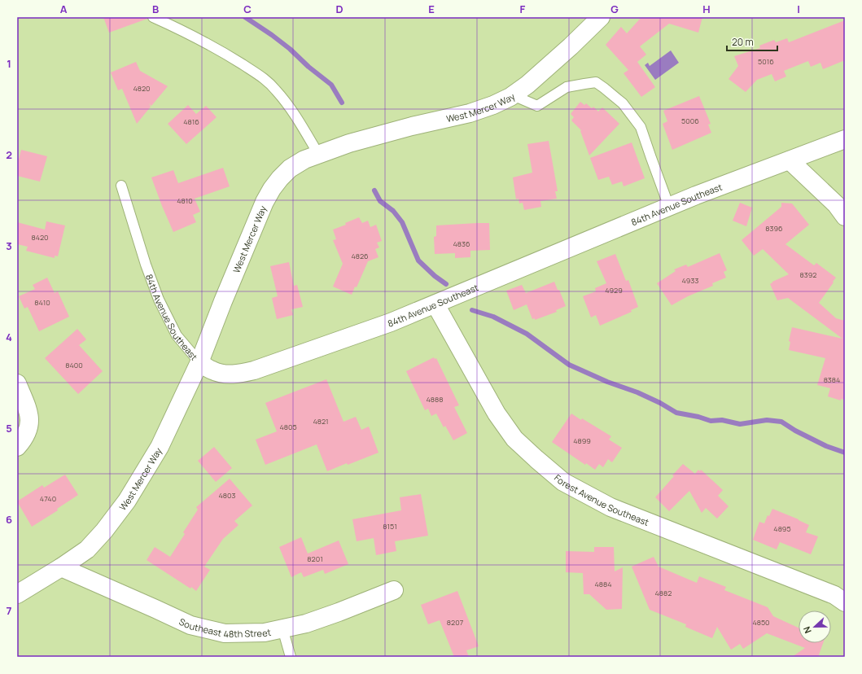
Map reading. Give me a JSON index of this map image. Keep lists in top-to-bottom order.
{
  "streets": {
    "street": [
      "West Mercer Way",
      "84th Avenue Southeast",
      "Forest Avenue Southeast",
      "Southeast 48th Street"
    ]
  },
  "crossings": [
    ["West Mercer Way", "84th Avenue Southeast"],
    ["West Mercer Way", "Southeast 48th Street"],
    ["84th Avenue Southeast", "Forest Avenue Southeast"]
  ],
  "house_numbers": [
    "5016",
    "4820",
    "5006",
    "4816",
    "4810",
    "8396",
    "8420",
    "4836",
    "4826",
    "8392",
    "4933",
    "4929",
    "8410",
    "8400",
    "8384",
    "4888",
    "4821",
    "4805",
    "4899",
    "4803",
    "4740",
    "8151",
    "4895",
    "8201",
    "4884",
    "4882",
    "8207",
    "4850"
  ],
  "scale_bar": "20 m",
  "north": "left",
  "grid": {
    "columns": [
      "A",
      "B",
      "C",
      "D",
      "E",
      "F",
      "G",
      "H",
      "I"
    ],
    "rows": [
      "1",
      "2",
      "3",
      "4",
      "5",
      "6",
      "7"
    ]
  }
}
